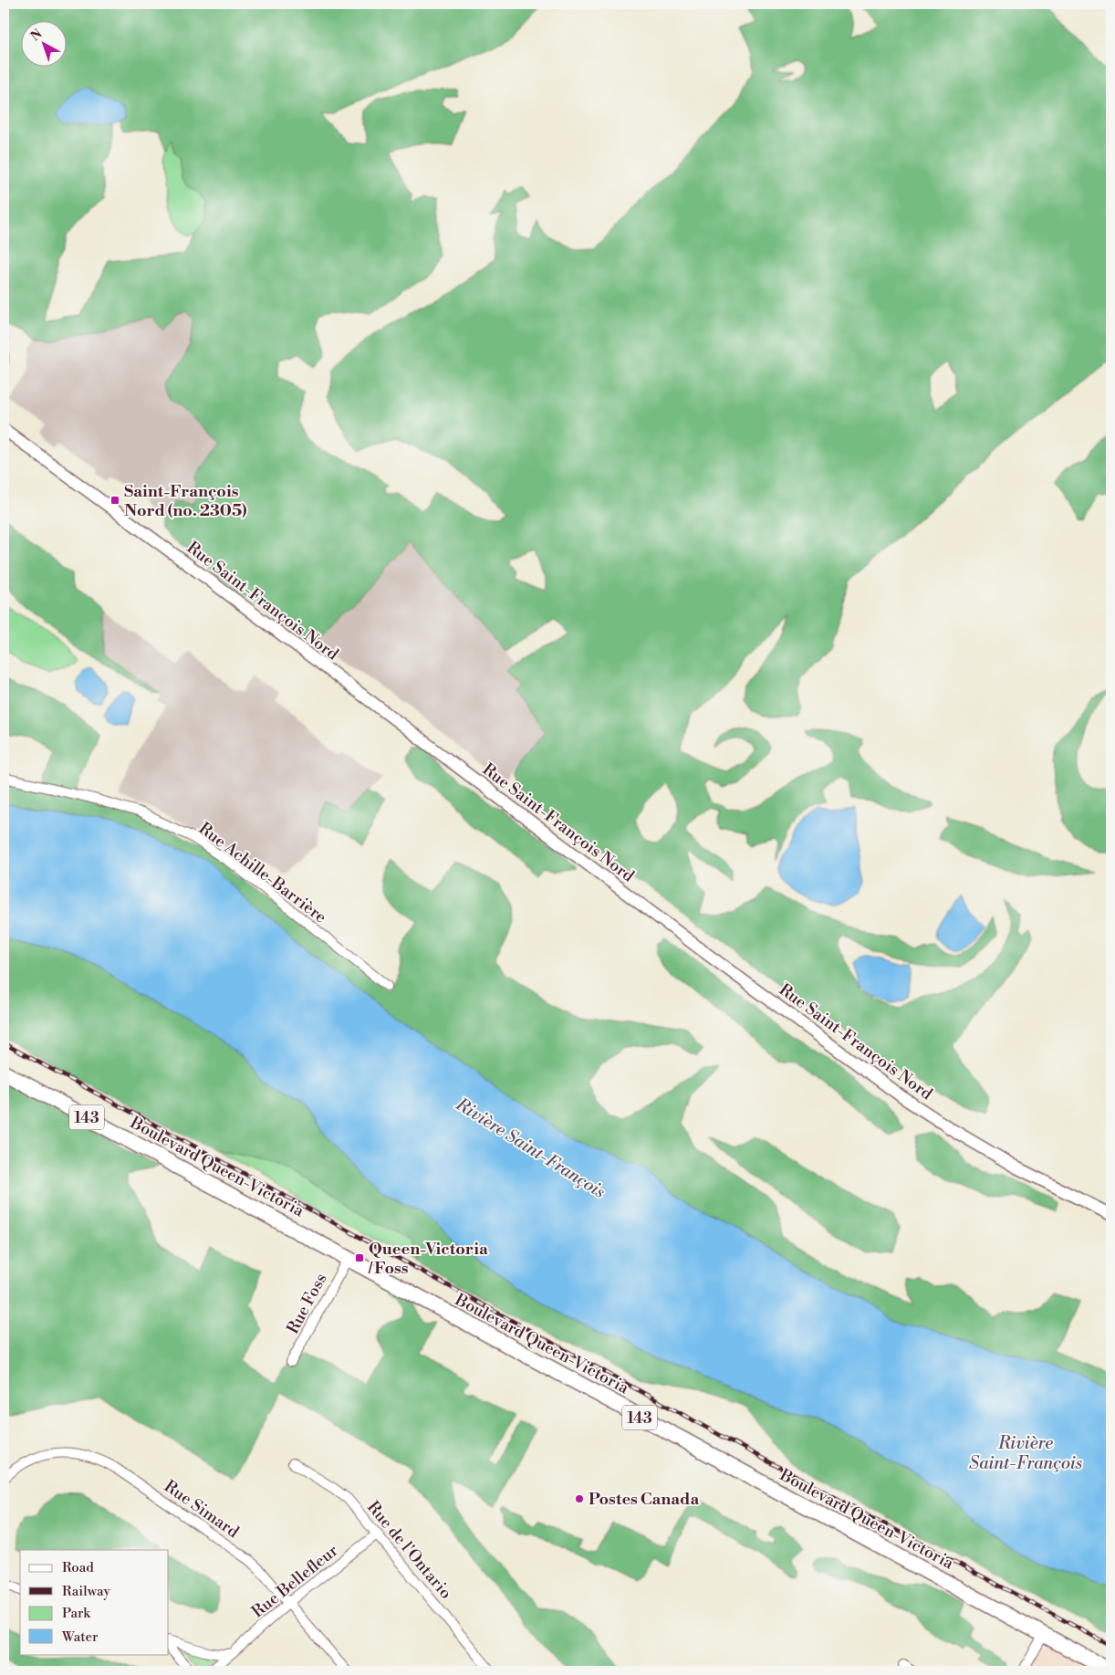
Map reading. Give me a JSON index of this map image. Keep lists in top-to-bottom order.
{
  "streets": {
    "main road": ["143", "Boulevard Queen-Victoria"],
    "street": [
      "Rue Saint-François Nord",
      "Rue Achille-Barrière",
      "Rue Foss",
      "Rue Simard",
      "Rue de l'Ontario",
      "Rue Bellefleur"
    ]
  },
  "crossings": [
    ["Boulevard Queen-Victoria", "Rue Foss"],
    ["Rue Simard", "Rue Bellefleur"],
    ["Rue de l'Ontario", "Rue Bellefleur"]
  ],
  "water": ["Rivière Saint-François"],
  "places": {
    "transit": ["Saint-François Nord (no. 2305)", "Queen-Victoria / Foss"],
    "other": ["Postes Canada"]
  },
  "legend": [
    "Road",
    "Railway",
    "Park",
    "Water"
  ],
  "north": "top left"
}
